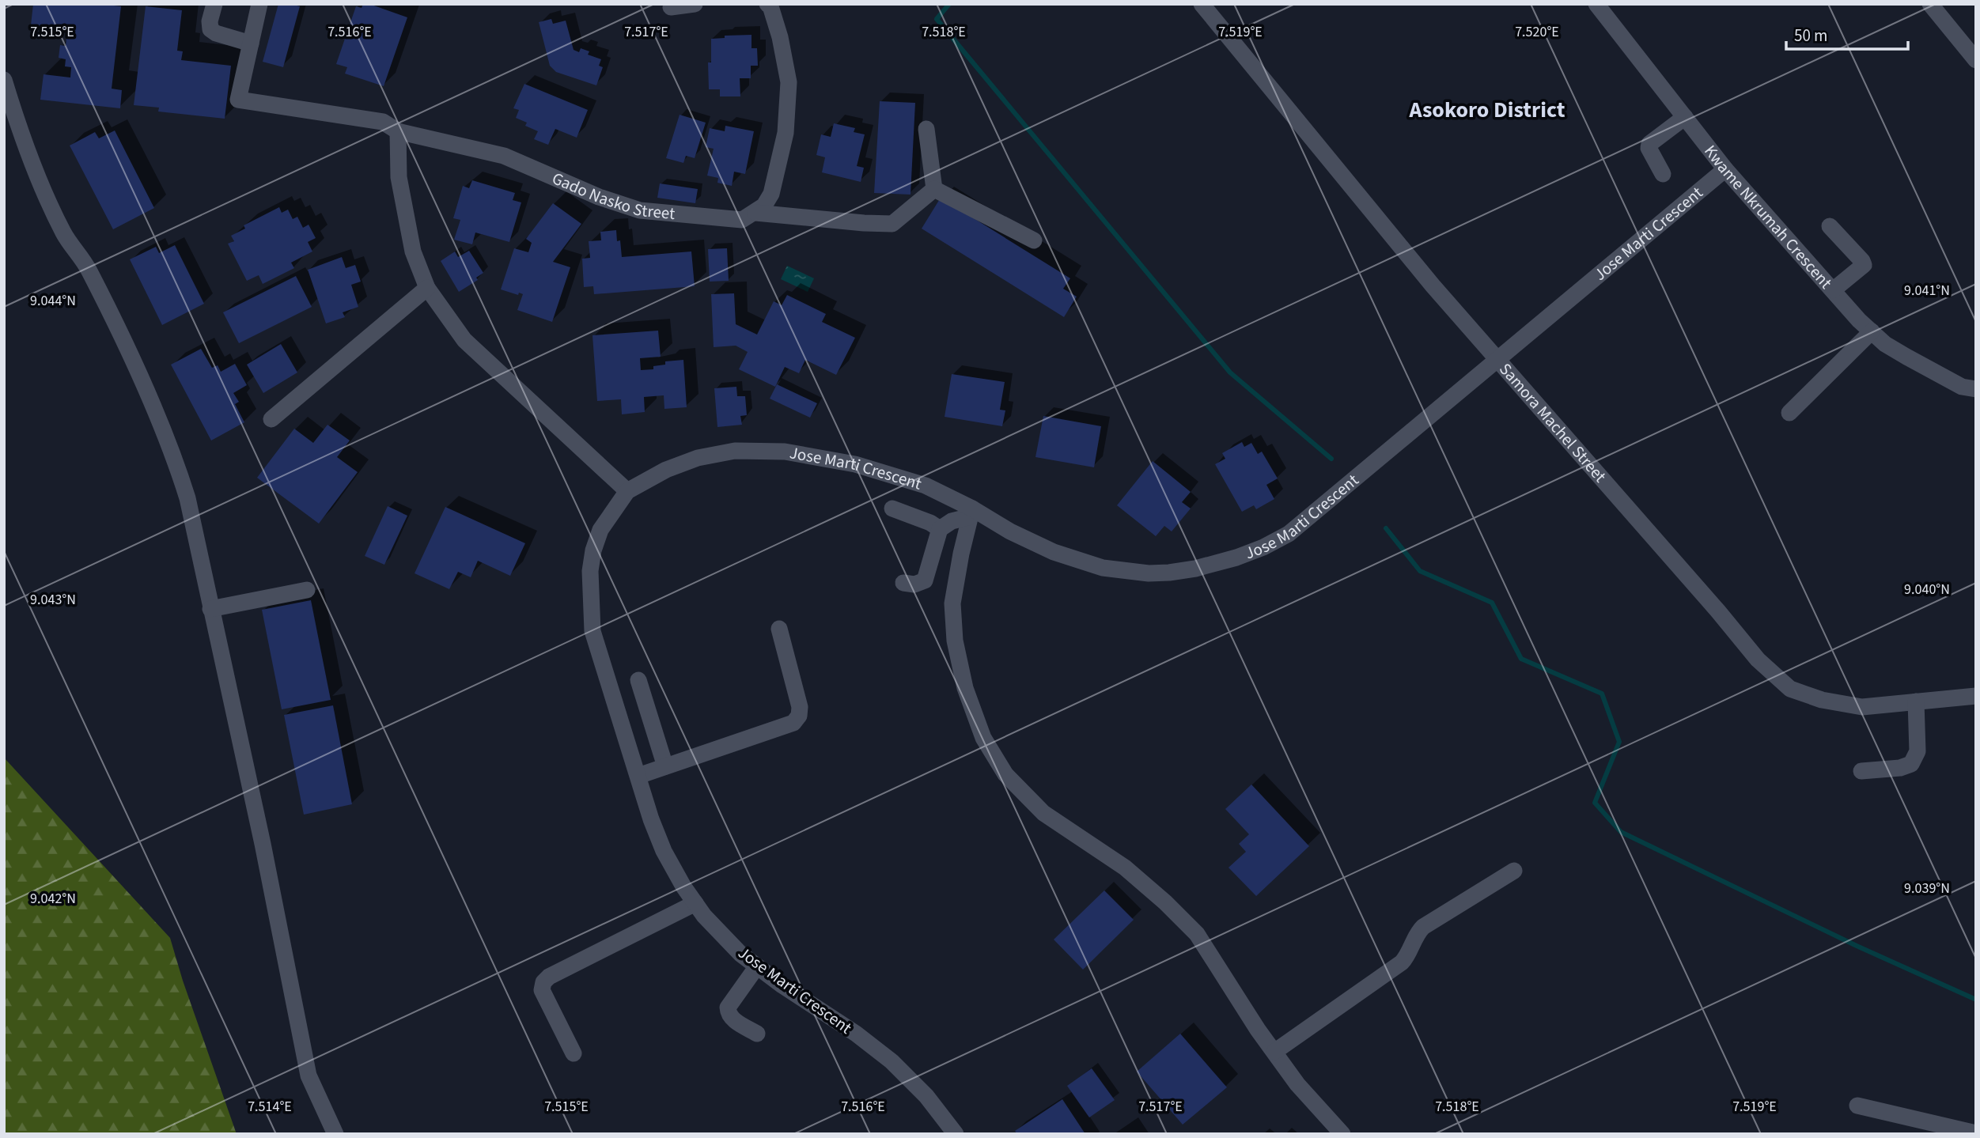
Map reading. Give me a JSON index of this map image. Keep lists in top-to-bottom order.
{
  "streets": {
    "street": [
      "Gado Nasko Street",
      "Kwame Nkrumah Crescent",
      "Jose Marti Crescent",
      "Samora Machel Street"
    ]
  },
  "crossings": [
    ["Kwame Nkrumah Crescent", "Jose Marti Crescent"],
    ["Jose Marti Crescent", "Samora Machel Street"]
  ],
  "districts": ["Asokoro District"],
  "scale_bar": "50 m",
  "coordinates": [
    "7.515°E",
    "7.516°E",
    "7.517°E",
    "7.518°E",
    "7.519°E",
    "7.520°E",
    "9.041°N",
    "9.044°N",
    "9.040°N",
    "9.043°N",
    "9.039°N",
    "9.042°N",
    "7.514°E"
  ]
}
